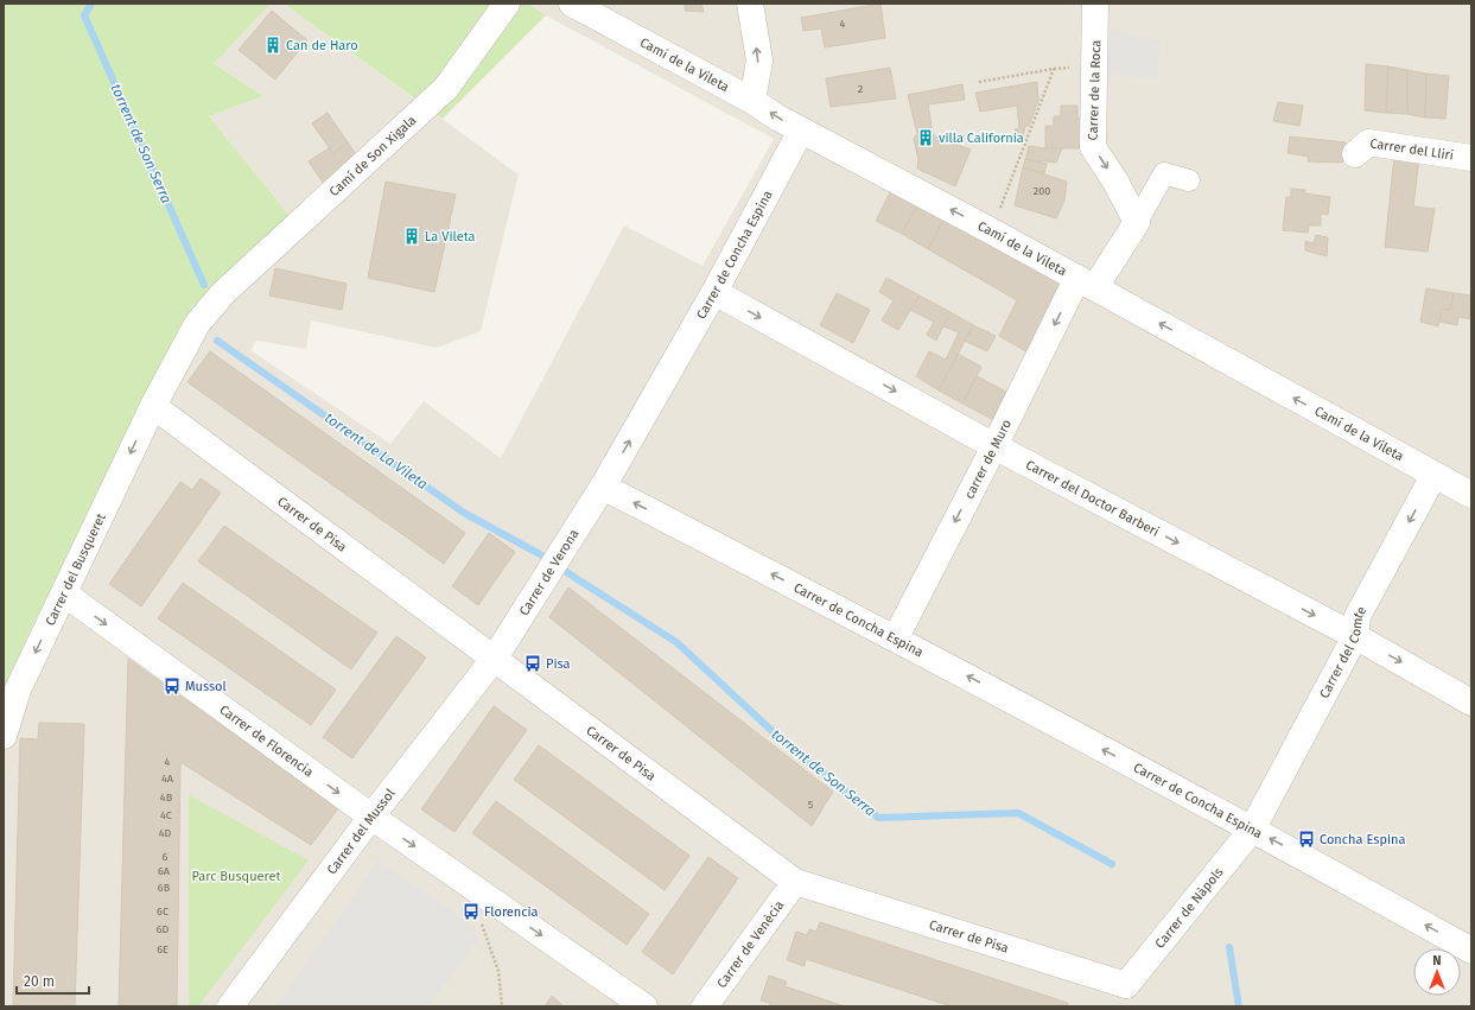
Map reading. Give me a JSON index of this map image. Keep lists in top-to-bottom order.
{
  "streets": {
    "street": [
      "Camí de la Vileta",
      "Carrer de la Roca",
      "Carrer del Lliri",
      "Camí de Son Xigala",
      "Carrer de Concha Espina",
      "carrer de Muro",
      "Carrer del Doctor Barberi",
      "Carrer de Pisa",
      "Carrer del Busqueret",
      "Carrer de Verona",
      "Carrer del Comte",
      "Carrer de Florencia",
      "Carrer del Mussol",
      "Carrer de Nàpols",
      "Carrer de Venècia"
    ]
  },
  "crossings": [
    ["Camí de la Vileta", "Carrer de Concha Espina"],
    ["Camí de la Vileta", "carrer de Muro"],
    ["Camí de la Vileta", "Carrer del Comte"],
    ["Camí de Son Xigala", "Carrer de Pisa"],
    ["Camí de Son Xigala", "Carrer del Busqueret"],
    ["Carrer de Concha Espina", "carrer de Muro"],
    ["Carrer de Concha Espina", "Carrer del Doctor Barberi"],
    ["Carrer de Concha Espina", "Carrer de Verona"],
    ["Carrer de Concha Espina", "Carrer del Comte"],
    ["Carrer de Concha Espina", "Carrer de Nàpols"],
    ["carrer de Muro", "Carrer del Doctor Barberi"],
    ["Carrer del Doctor Barberi", "Carrer del Comte"],
    ["Carrer de Pisa", "Carrer del Busqueret"],
    ["Carrer de Pisa", "Carrer de Verona"],
    ["Carrer de Pisa", "Carrer del Mussol"],
    ["Carrer de Pisa", "Carrer de Nàpols"],
    ["Carrer de Pisa", "Carrer de Venècia"],
    ["Carrer del Busqueret", "Carrer de Florencia"],
    ["Carrer de Verona", "Carrer del Mussol"],
    ["Carrer del Comte", "Carrer de Nàpols"],
    ["Carrer de Florencia", "Carrer del Mussol"]
  ],
  "one_way": [
    "Camí de la Vileta",
    "Carrer de la Roca",
    "Carrer de Concha Espina",
    "carrer de Muro",
    "Carrer del Doctor Barberi",
    "Carrer del Busqueret",
    "Carrer del Comte",
    "Carrer de Florencia"
  ],
  "water": ["torrent de Son Serra", "torrent de La Vileta"],
  "parks": ["Parc Busqueret"],
  "places": {
    "building": ["Can de Haro", "villa California", "La Vileta"],
    "bus stop": [
      "Pisa",
      "Mussol",
      "Concha Espina",
      "Florencia"
    ]
  },
  "house_numbers": [
    "4",
    "2",
    "200",
    "4",
    "4A",
    "4B",
    "5",
    "4C",
    "4D",
    "6",
    "6A",
    "6B",
    "6C",
    "6D",
    "6E"
  ],
  "scale_bar": "20 m",
  "north": "top"
}
